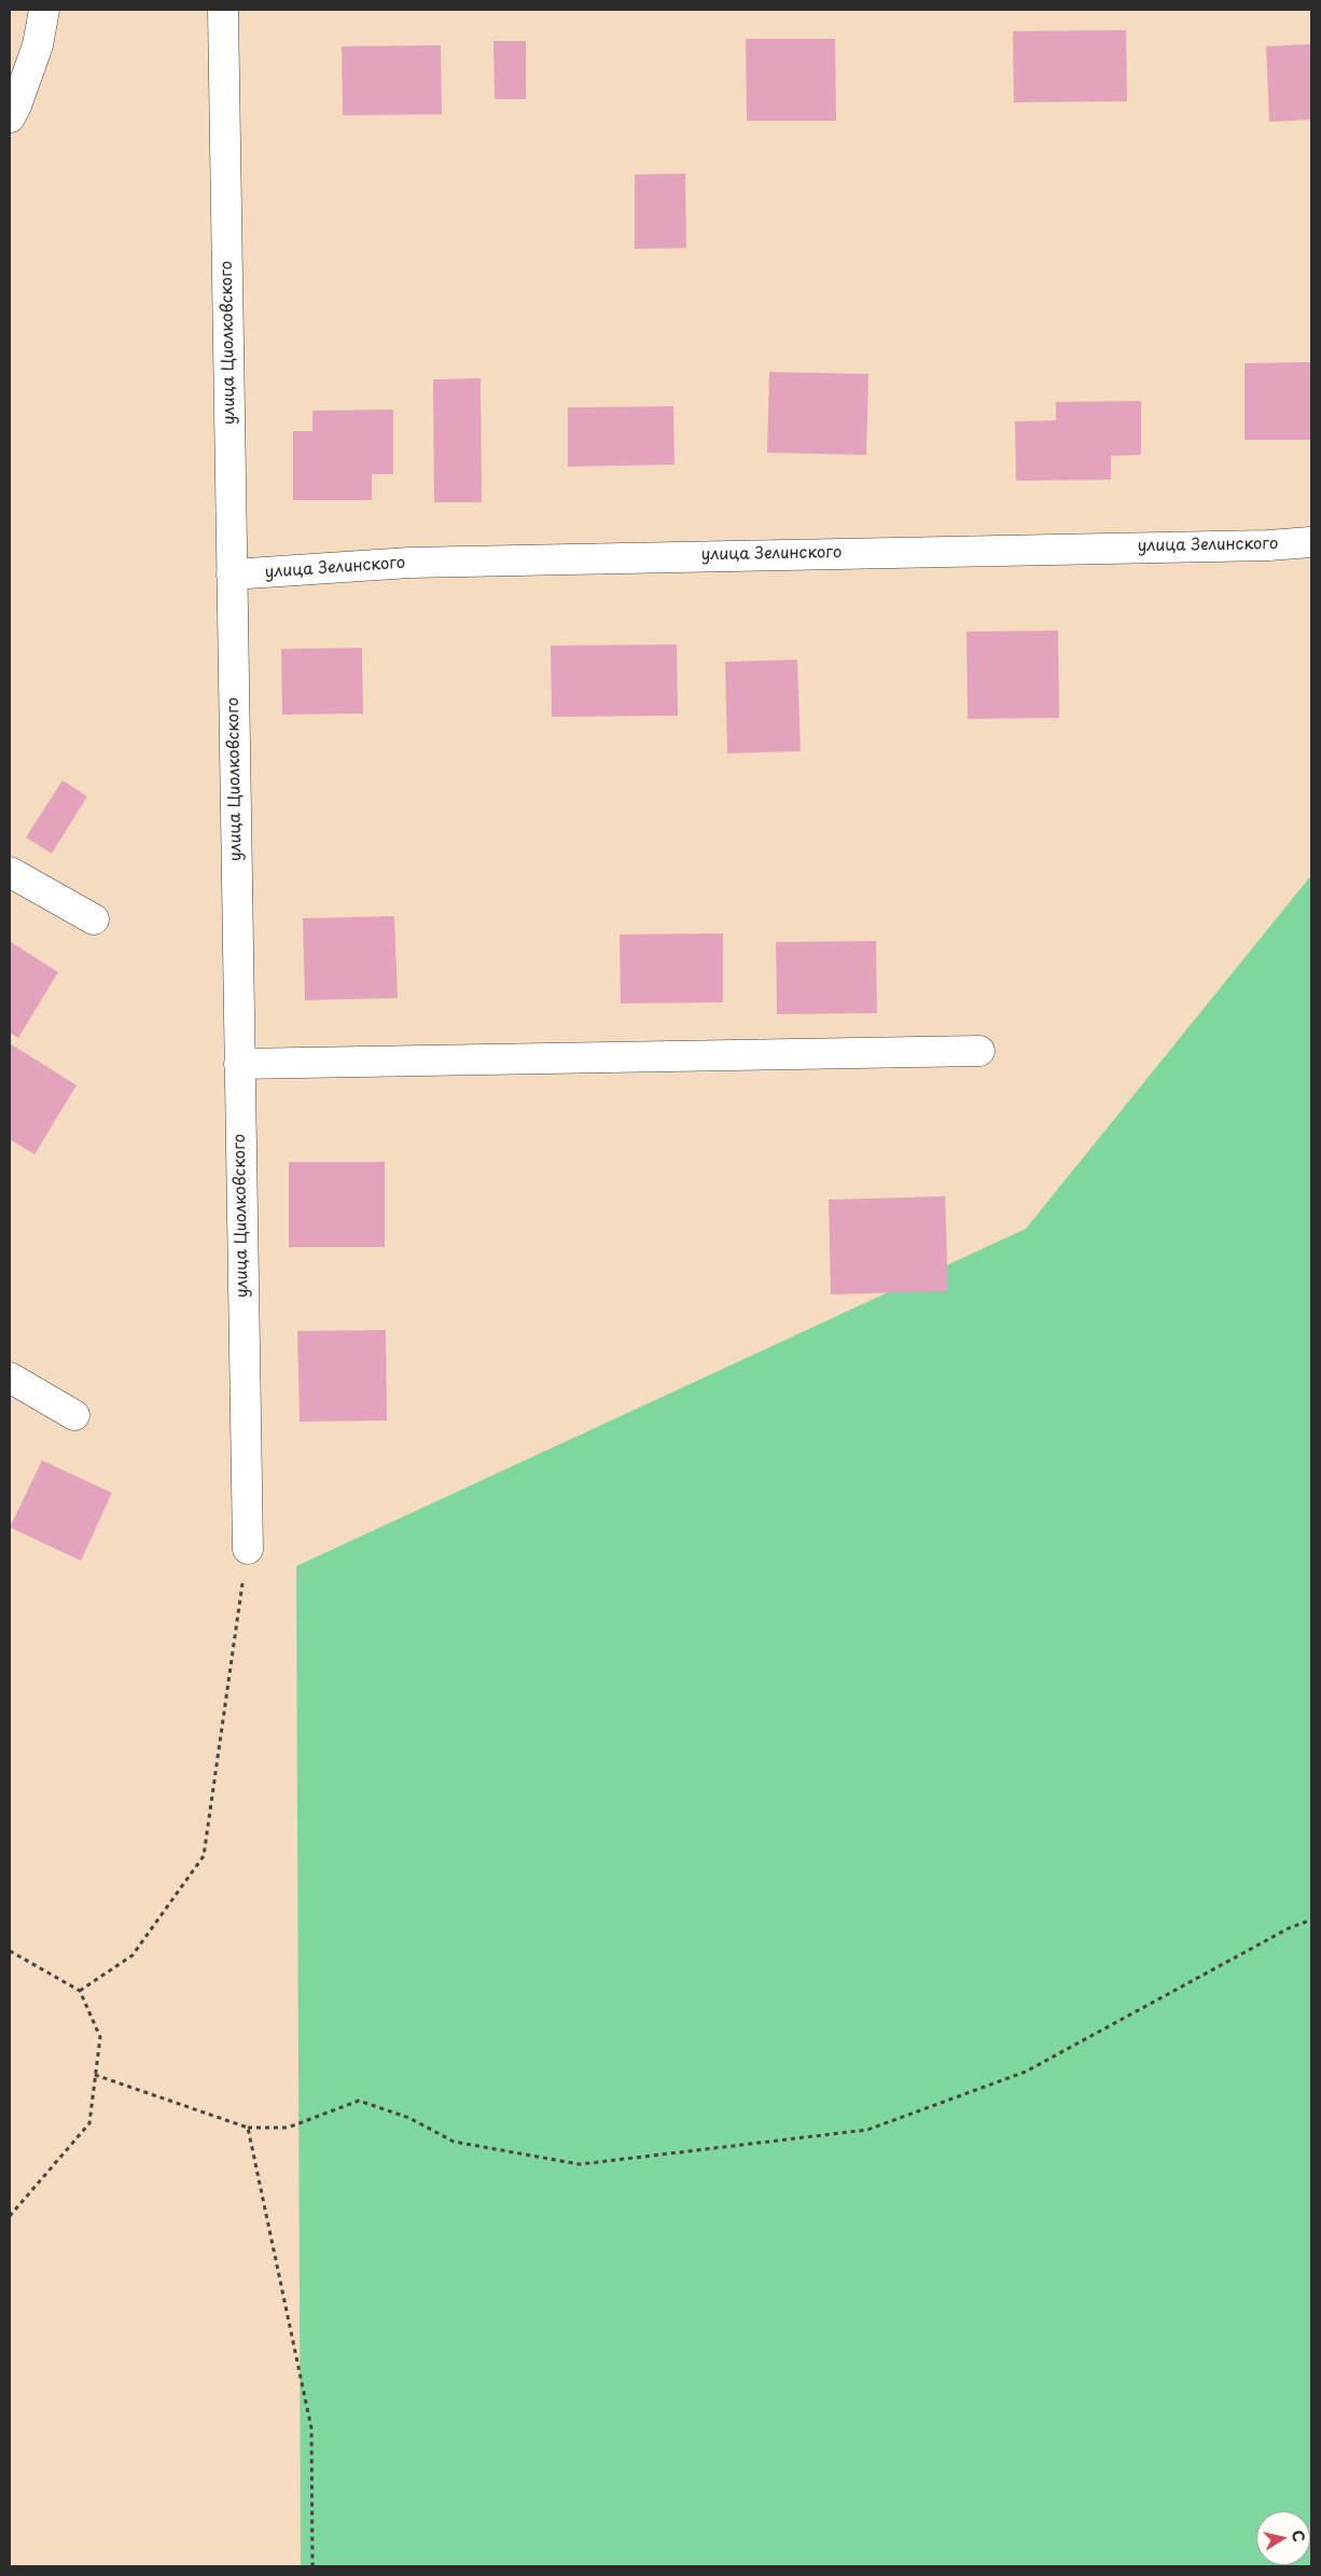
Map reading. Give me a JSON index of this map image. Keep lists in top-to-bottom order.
{
  "streets": {
    "street": ["улица Циолковского", "улица Зелинского"]
  },
  "crossings": [
    ["улица Циолковского", "улица Зелинского"]
  ],
  "north": "right"
}
